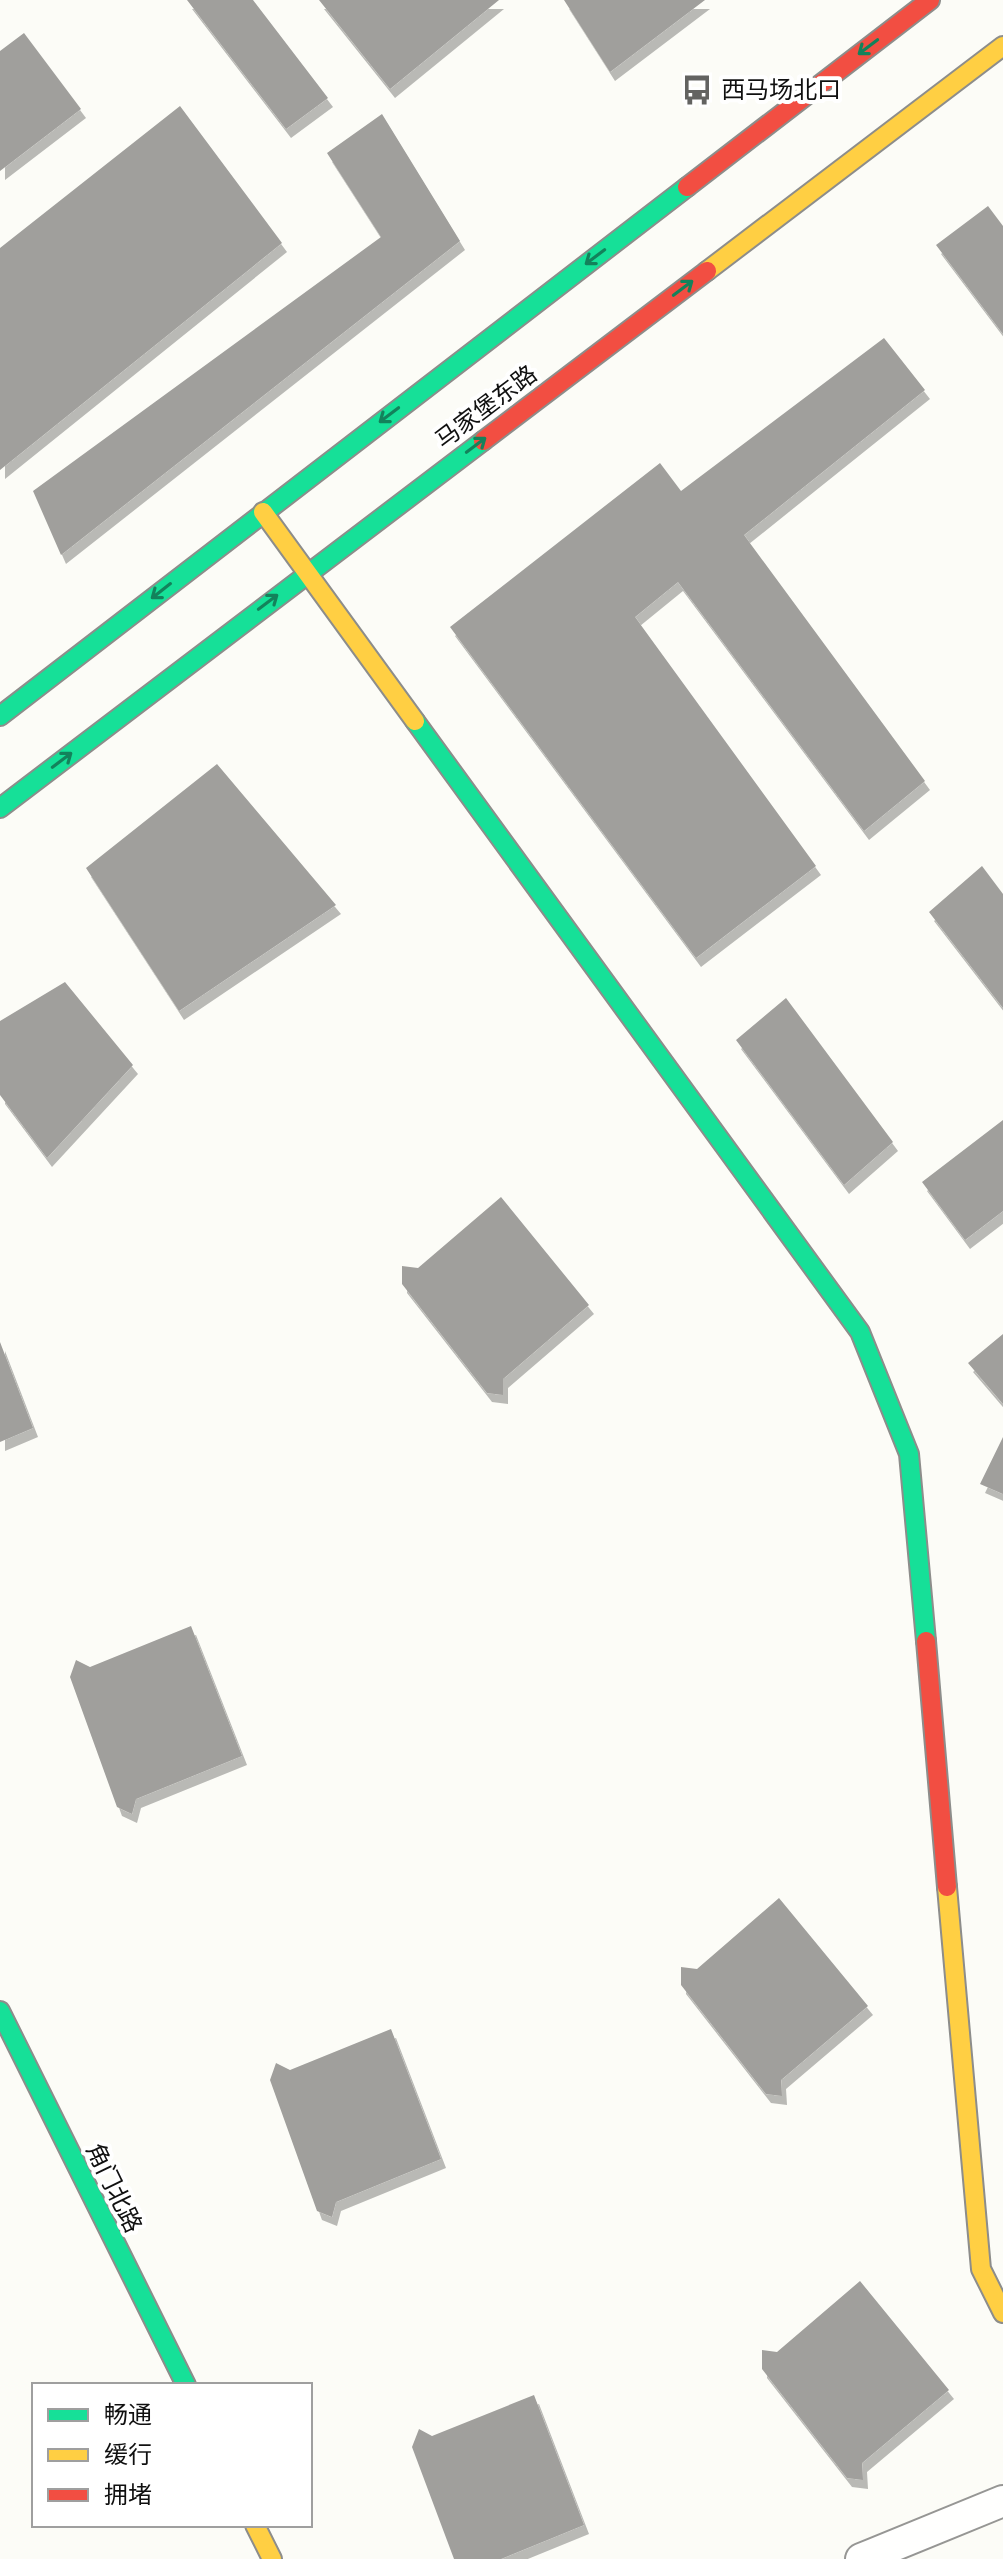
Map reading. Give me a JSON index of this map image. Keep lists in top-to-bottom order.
{
  "streets": {
    "street": ["马家堡东路", "角门北路"]
  },
  "places": {
    "bus stop": ["西马场北口"]
  },
  "legend": ["畅通", "缓行", "拥堵"]
}
